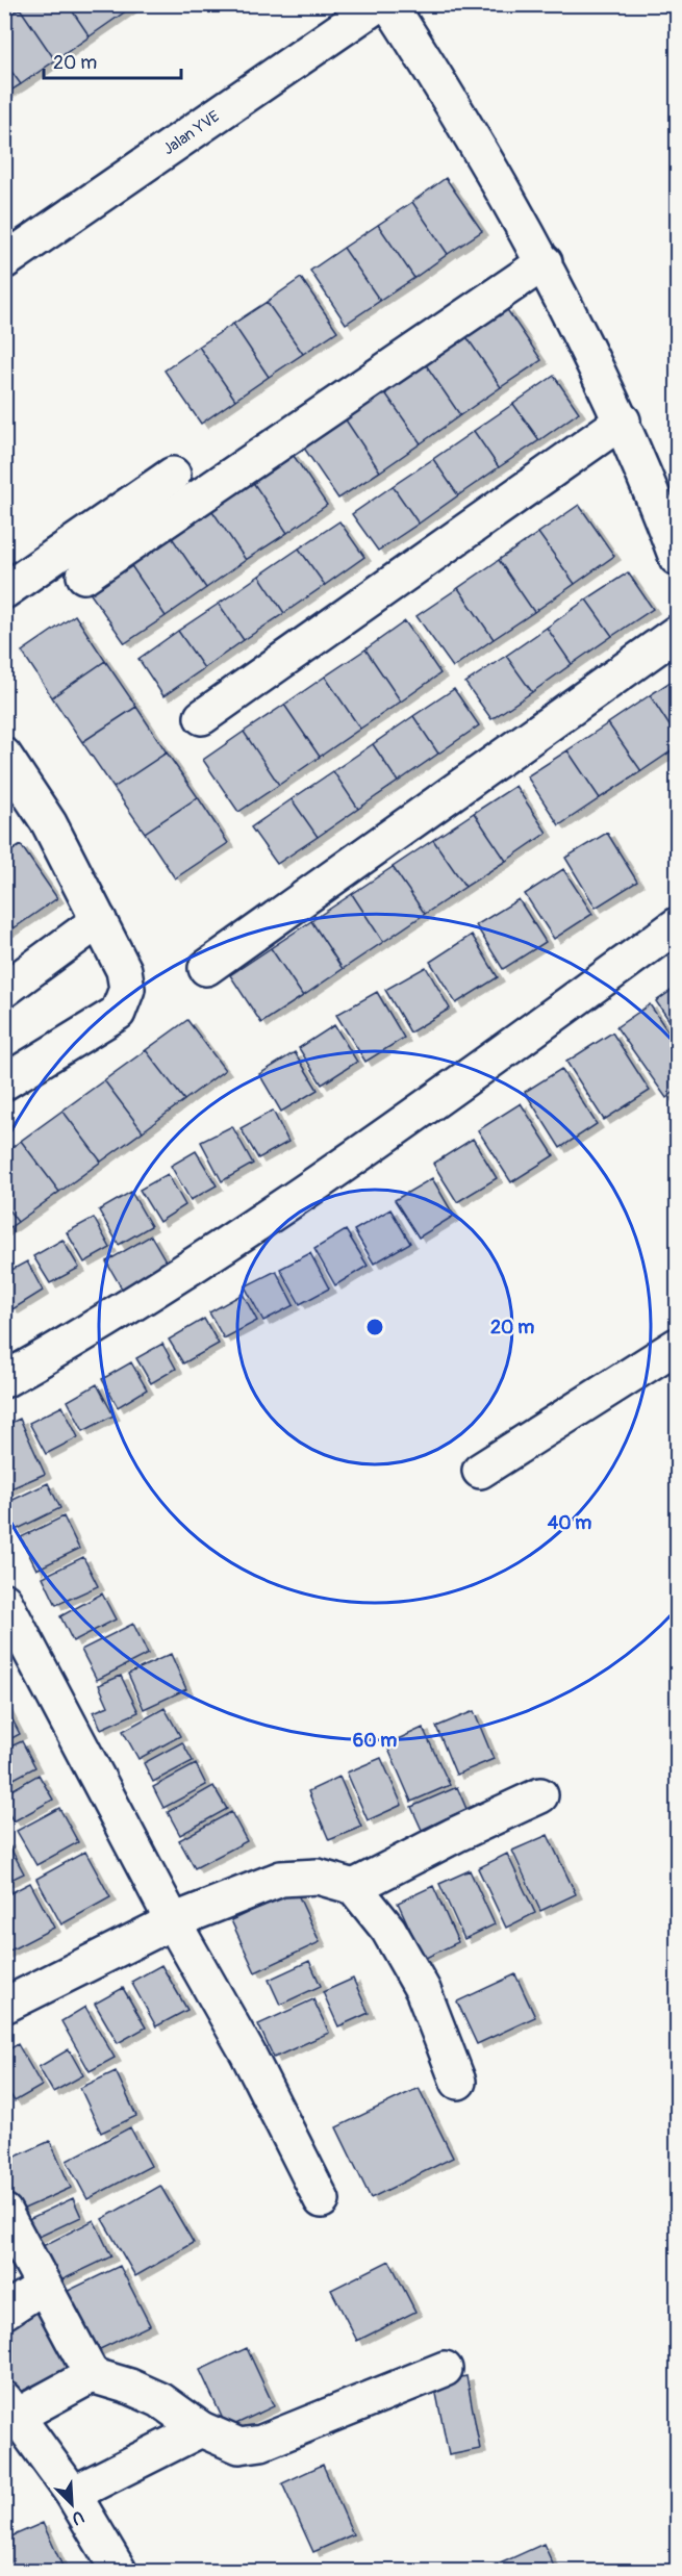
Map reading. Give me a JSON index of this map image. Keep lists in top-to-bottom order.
{
  "streets": {
    "street": ["Jalan YVE"]
  },
  "scale_bar": "20 m",
  "north": "bottom right",
  "rings": ["20 m", "40 m", "60 m"]
}
